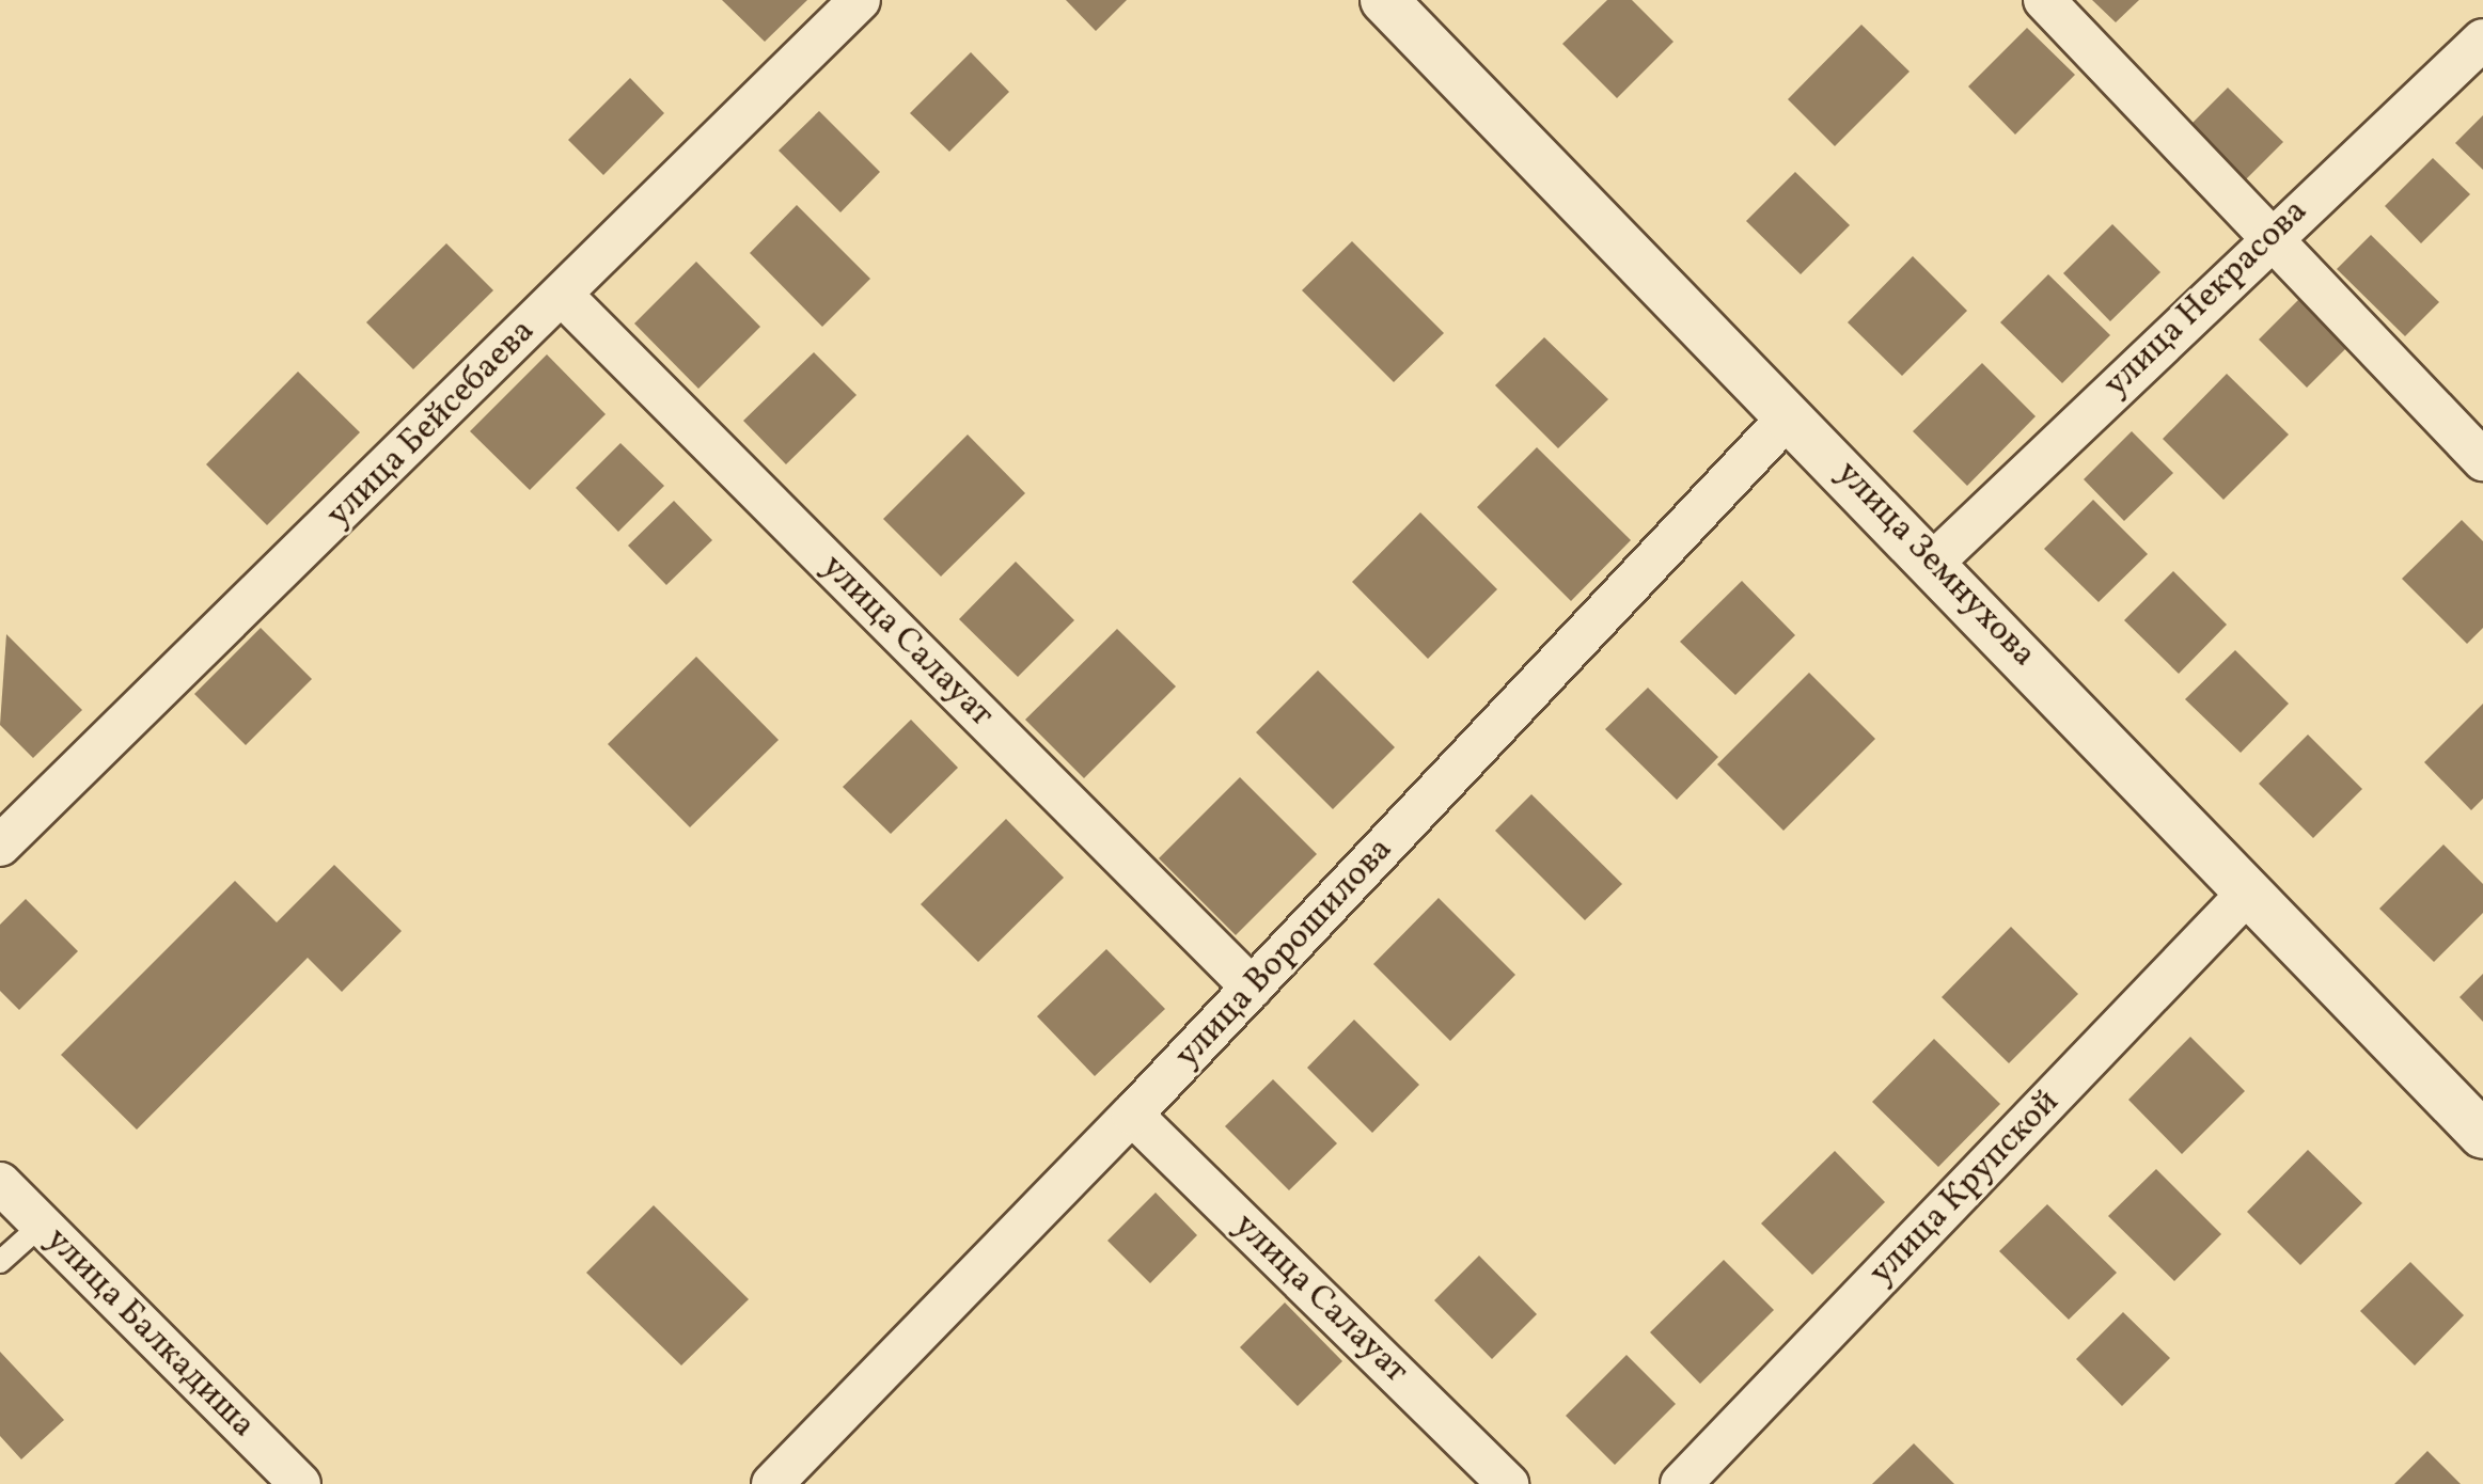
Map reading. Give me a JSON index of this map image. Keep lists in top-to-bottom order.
{
  "streets": {
    "street": [
      "улица Некрасова",
      "улица Бейсебаева",
      "улица Земнухова",
      "улица Салауат",
      "улица Ворошилова",
      "улица Крупской",
      "улица Балкадиша"
    ]
  },
  "crossings": [
    ["улица Некрасова", "улица Земнухова"],
    ["улица Бейсебаева", "улица Салауат"],
    ["улица Земнухова", "улица Ворошилова"],
    ["улица Земнухова", "улица Крупской"],
    ["улица Салауат", "улица Ворошилова"]
  ]
}
